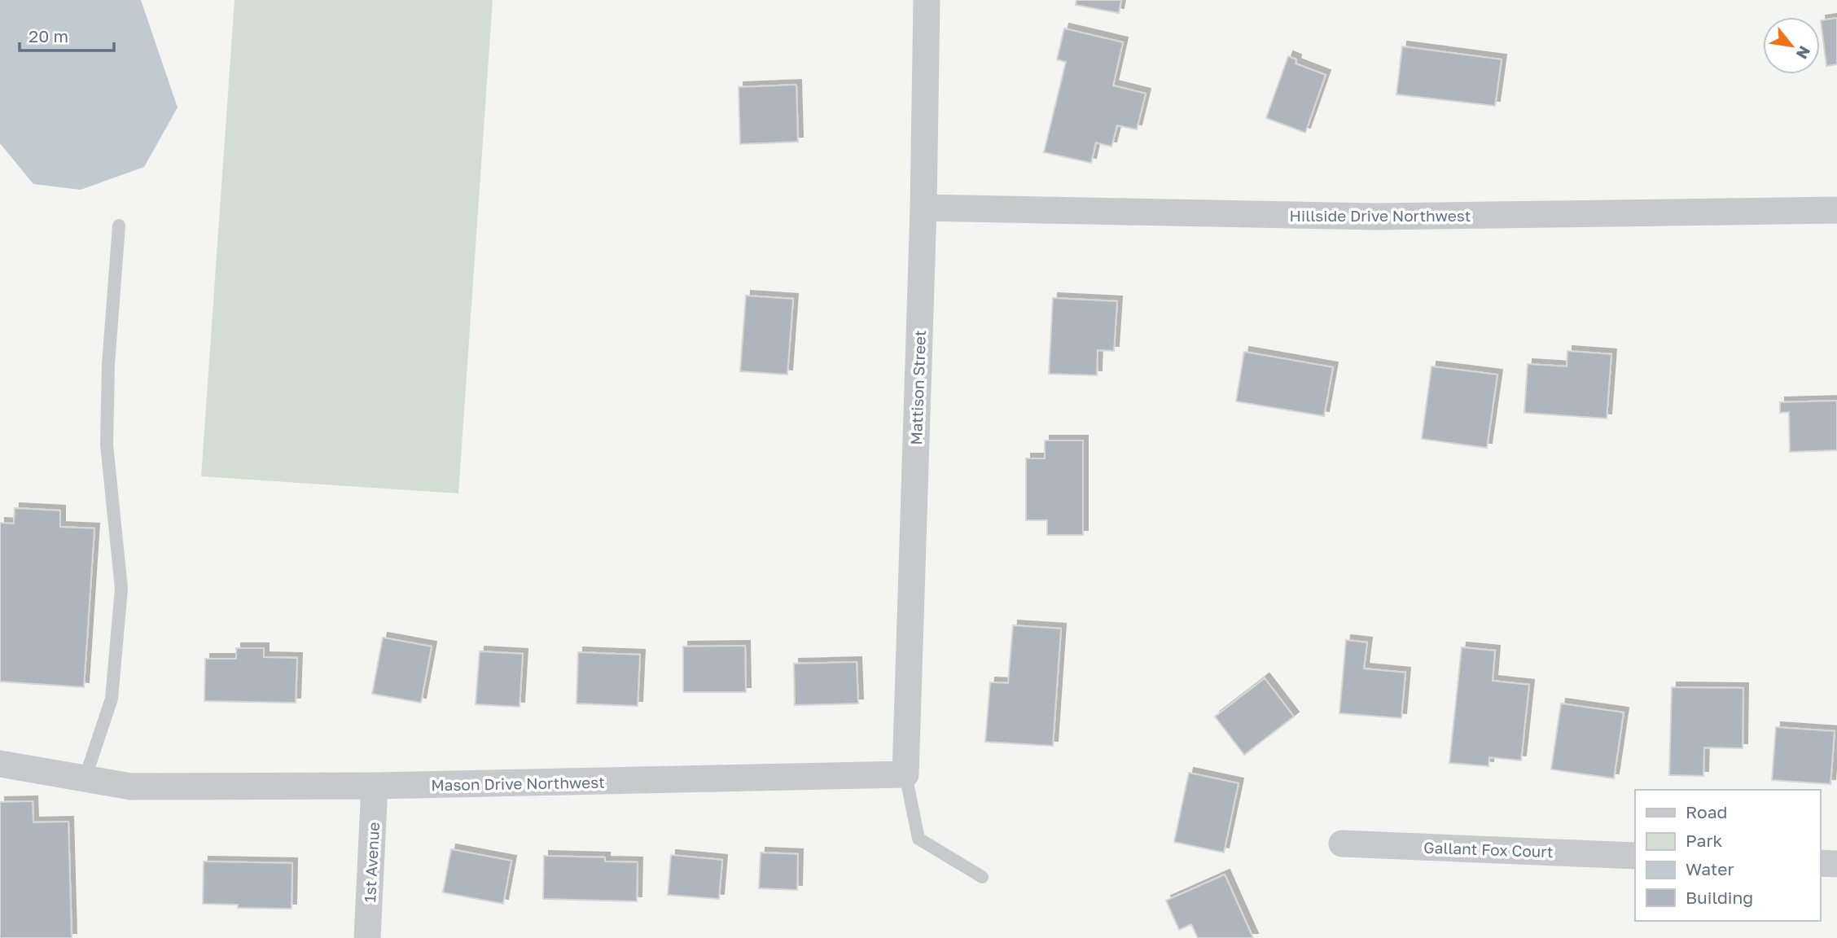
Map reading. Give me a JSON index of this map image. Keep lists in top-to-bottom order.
{
  "streets": {
    "street": [
      "Hillside Drive Northwest",
      "Mattison Street",
      "Mason Drive Northwest",
      "Gallant Fox Court",
      "1st Avenue"
    ]
  },
  "crossings": [
    ["Hillside Drive Northwest", "Mattison Street"],
    ["Mattison Street", "Mason Drive Northwest"],
    ["Mason Drive Northwest", "1st Avenue"]
  ],
  "legend": [
    "Road",
    "Park",
    "Water",
    "Building"
  ],
  "scale_bar": "20 m",
  "north": "bottom right"
}
